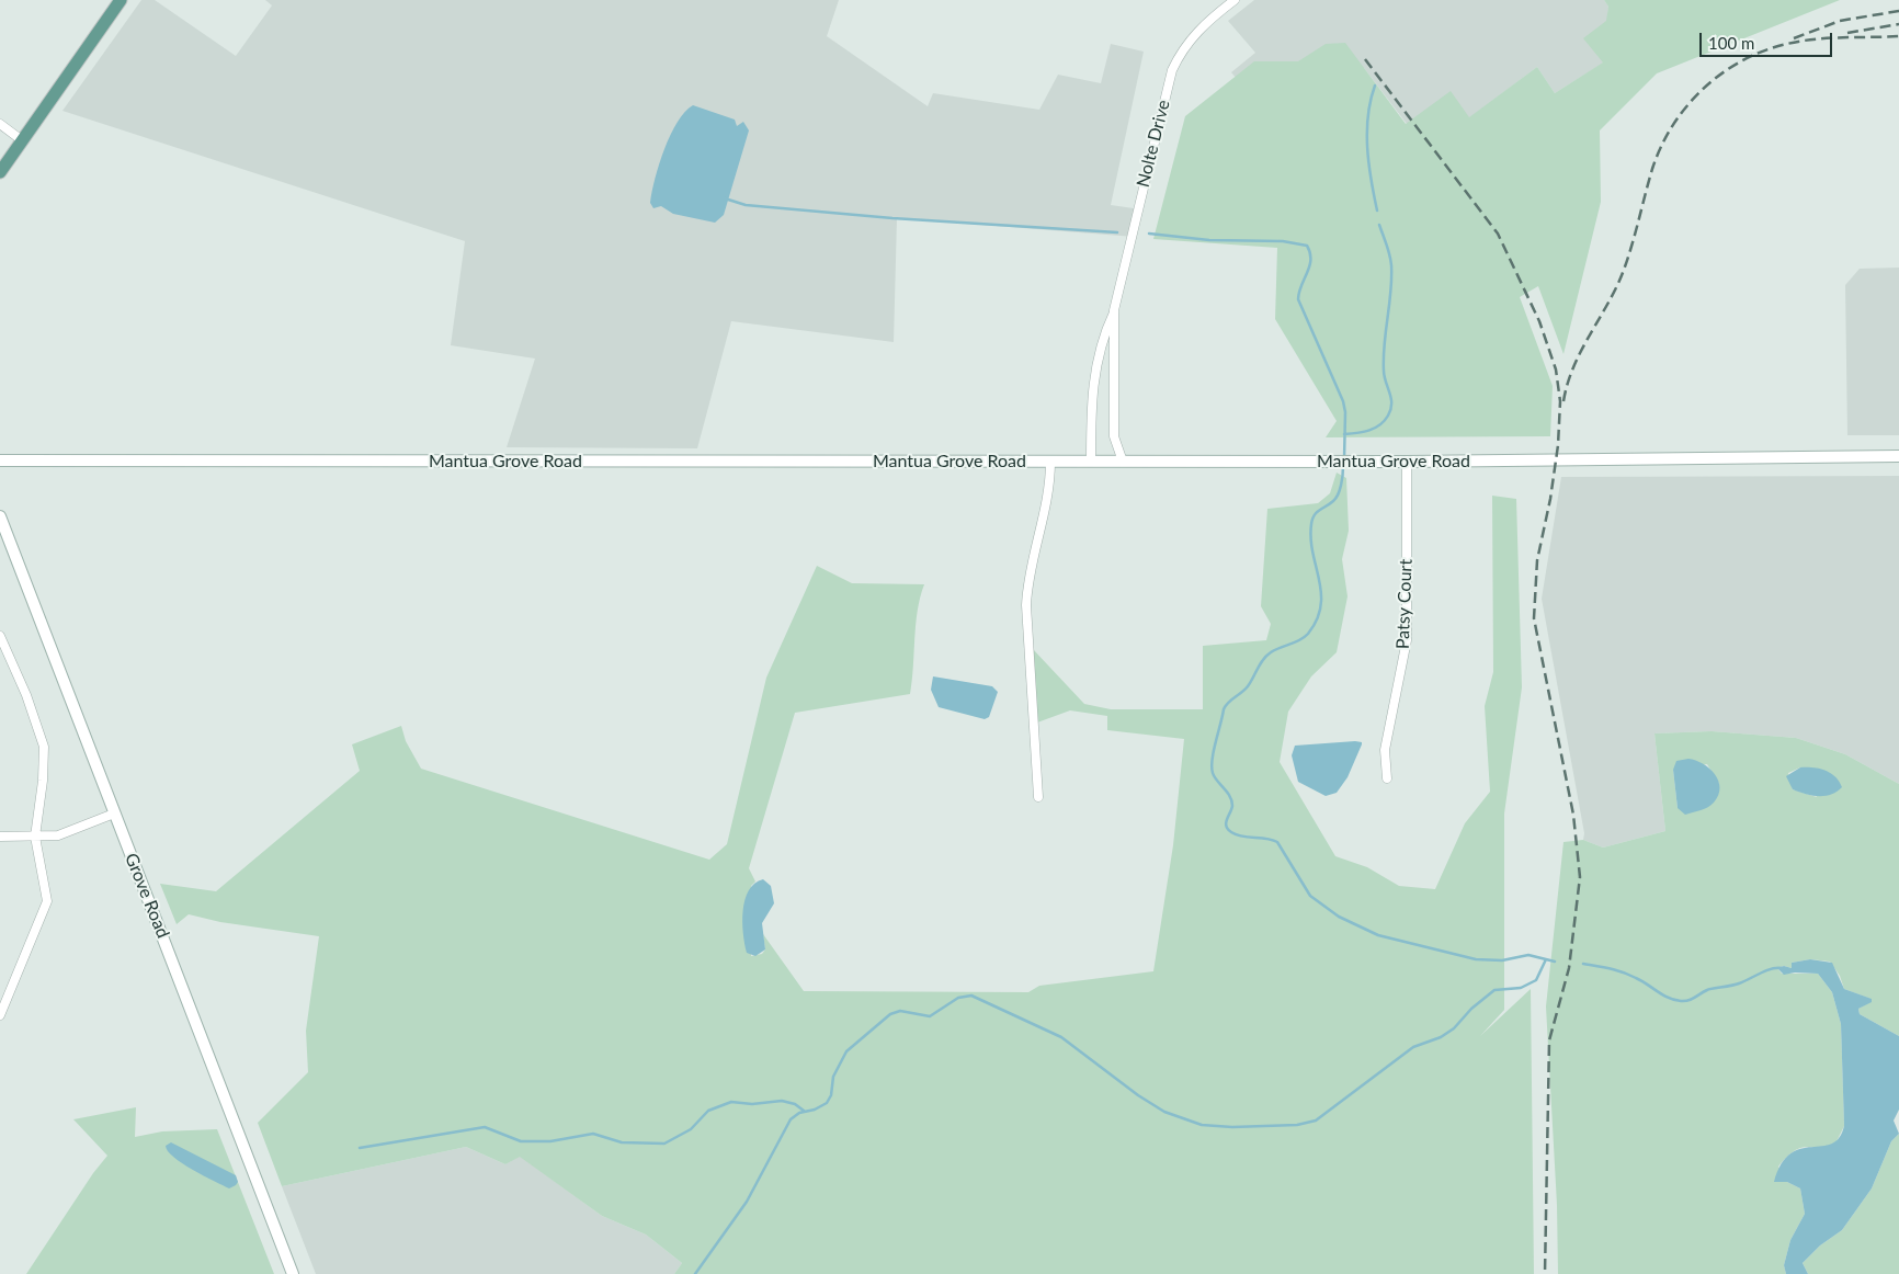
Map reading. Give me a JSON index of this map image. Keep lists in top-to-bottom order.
{
  "streets": {
    "main road": ["Mantua Grove Road", "Grove Road"],
    "street": ["Nolte Drive", "Patsy Court"]
  },
  "crossings": [
    ["Nolte Drive", "Mantua Grove Road"],
    ["Mantua Grove Road", "Patsy Court"]
  ],
  "scale_bar": "100 m"
}
